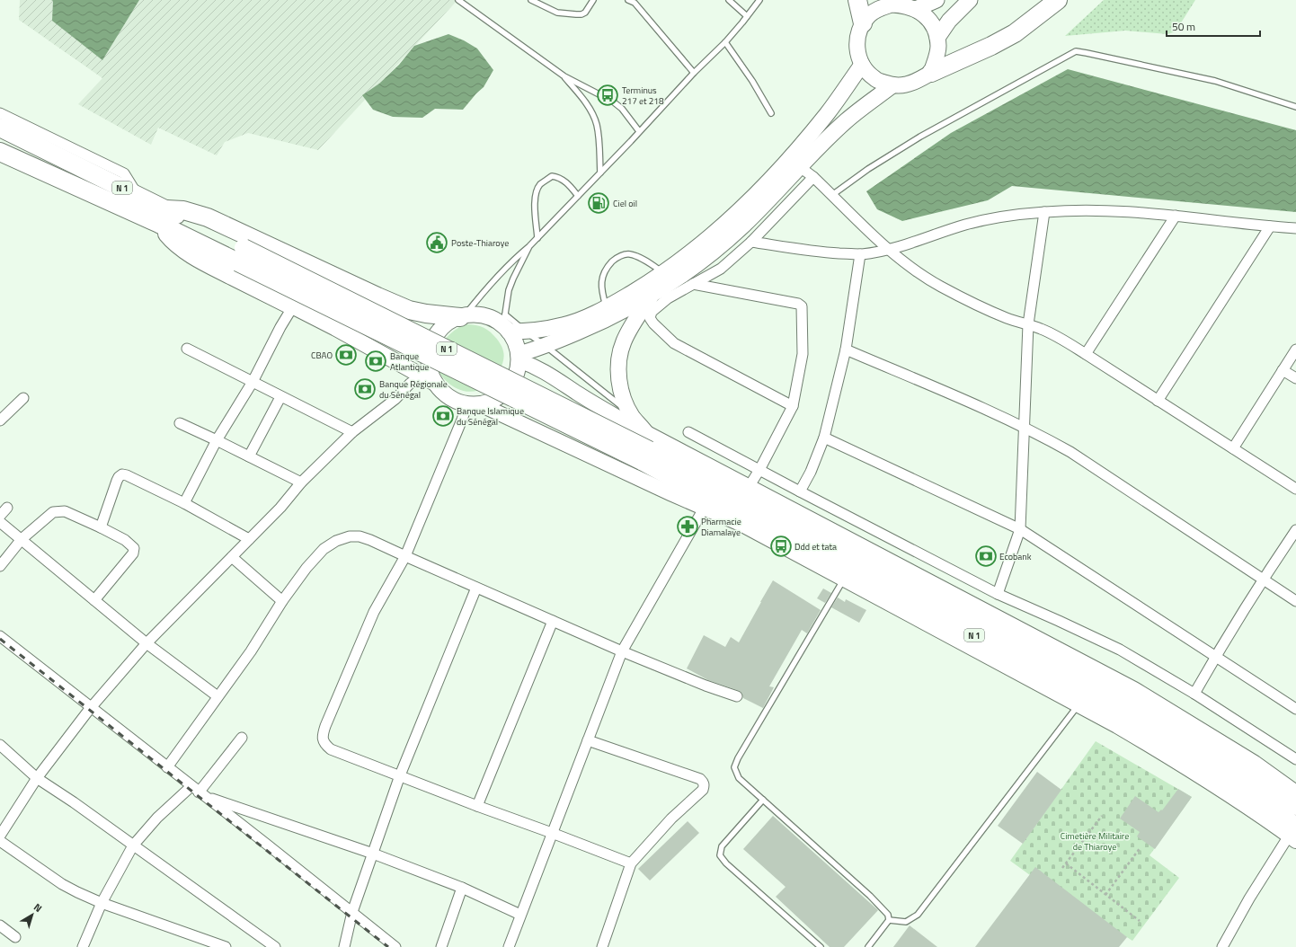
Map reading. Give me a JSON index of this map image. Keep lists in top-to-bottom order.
{
  "streets": {
    "highway": ["N 1"]
  },
  "parks": ["Cimetière Militaire de Thiaroye"],
  "places": {
    "bus stop": ["Terminus 217 et 218", "Ddd et tata"],
    "fuel station": ["Ciel oil"],
    "public building": ["Poste-Thiaroye"],
    "bank": [
      "CBAO",
      "Banque Atlantique",
      "Banque Régionale du Sénégal",
      "Banque Islamique du Sénégal",
      "Ecobank"
    ],
    "pharmacy": ["Pharmacie Diamalaye"]
  },
  "scale_bar": "50 m",
  "north": "top right"
}
